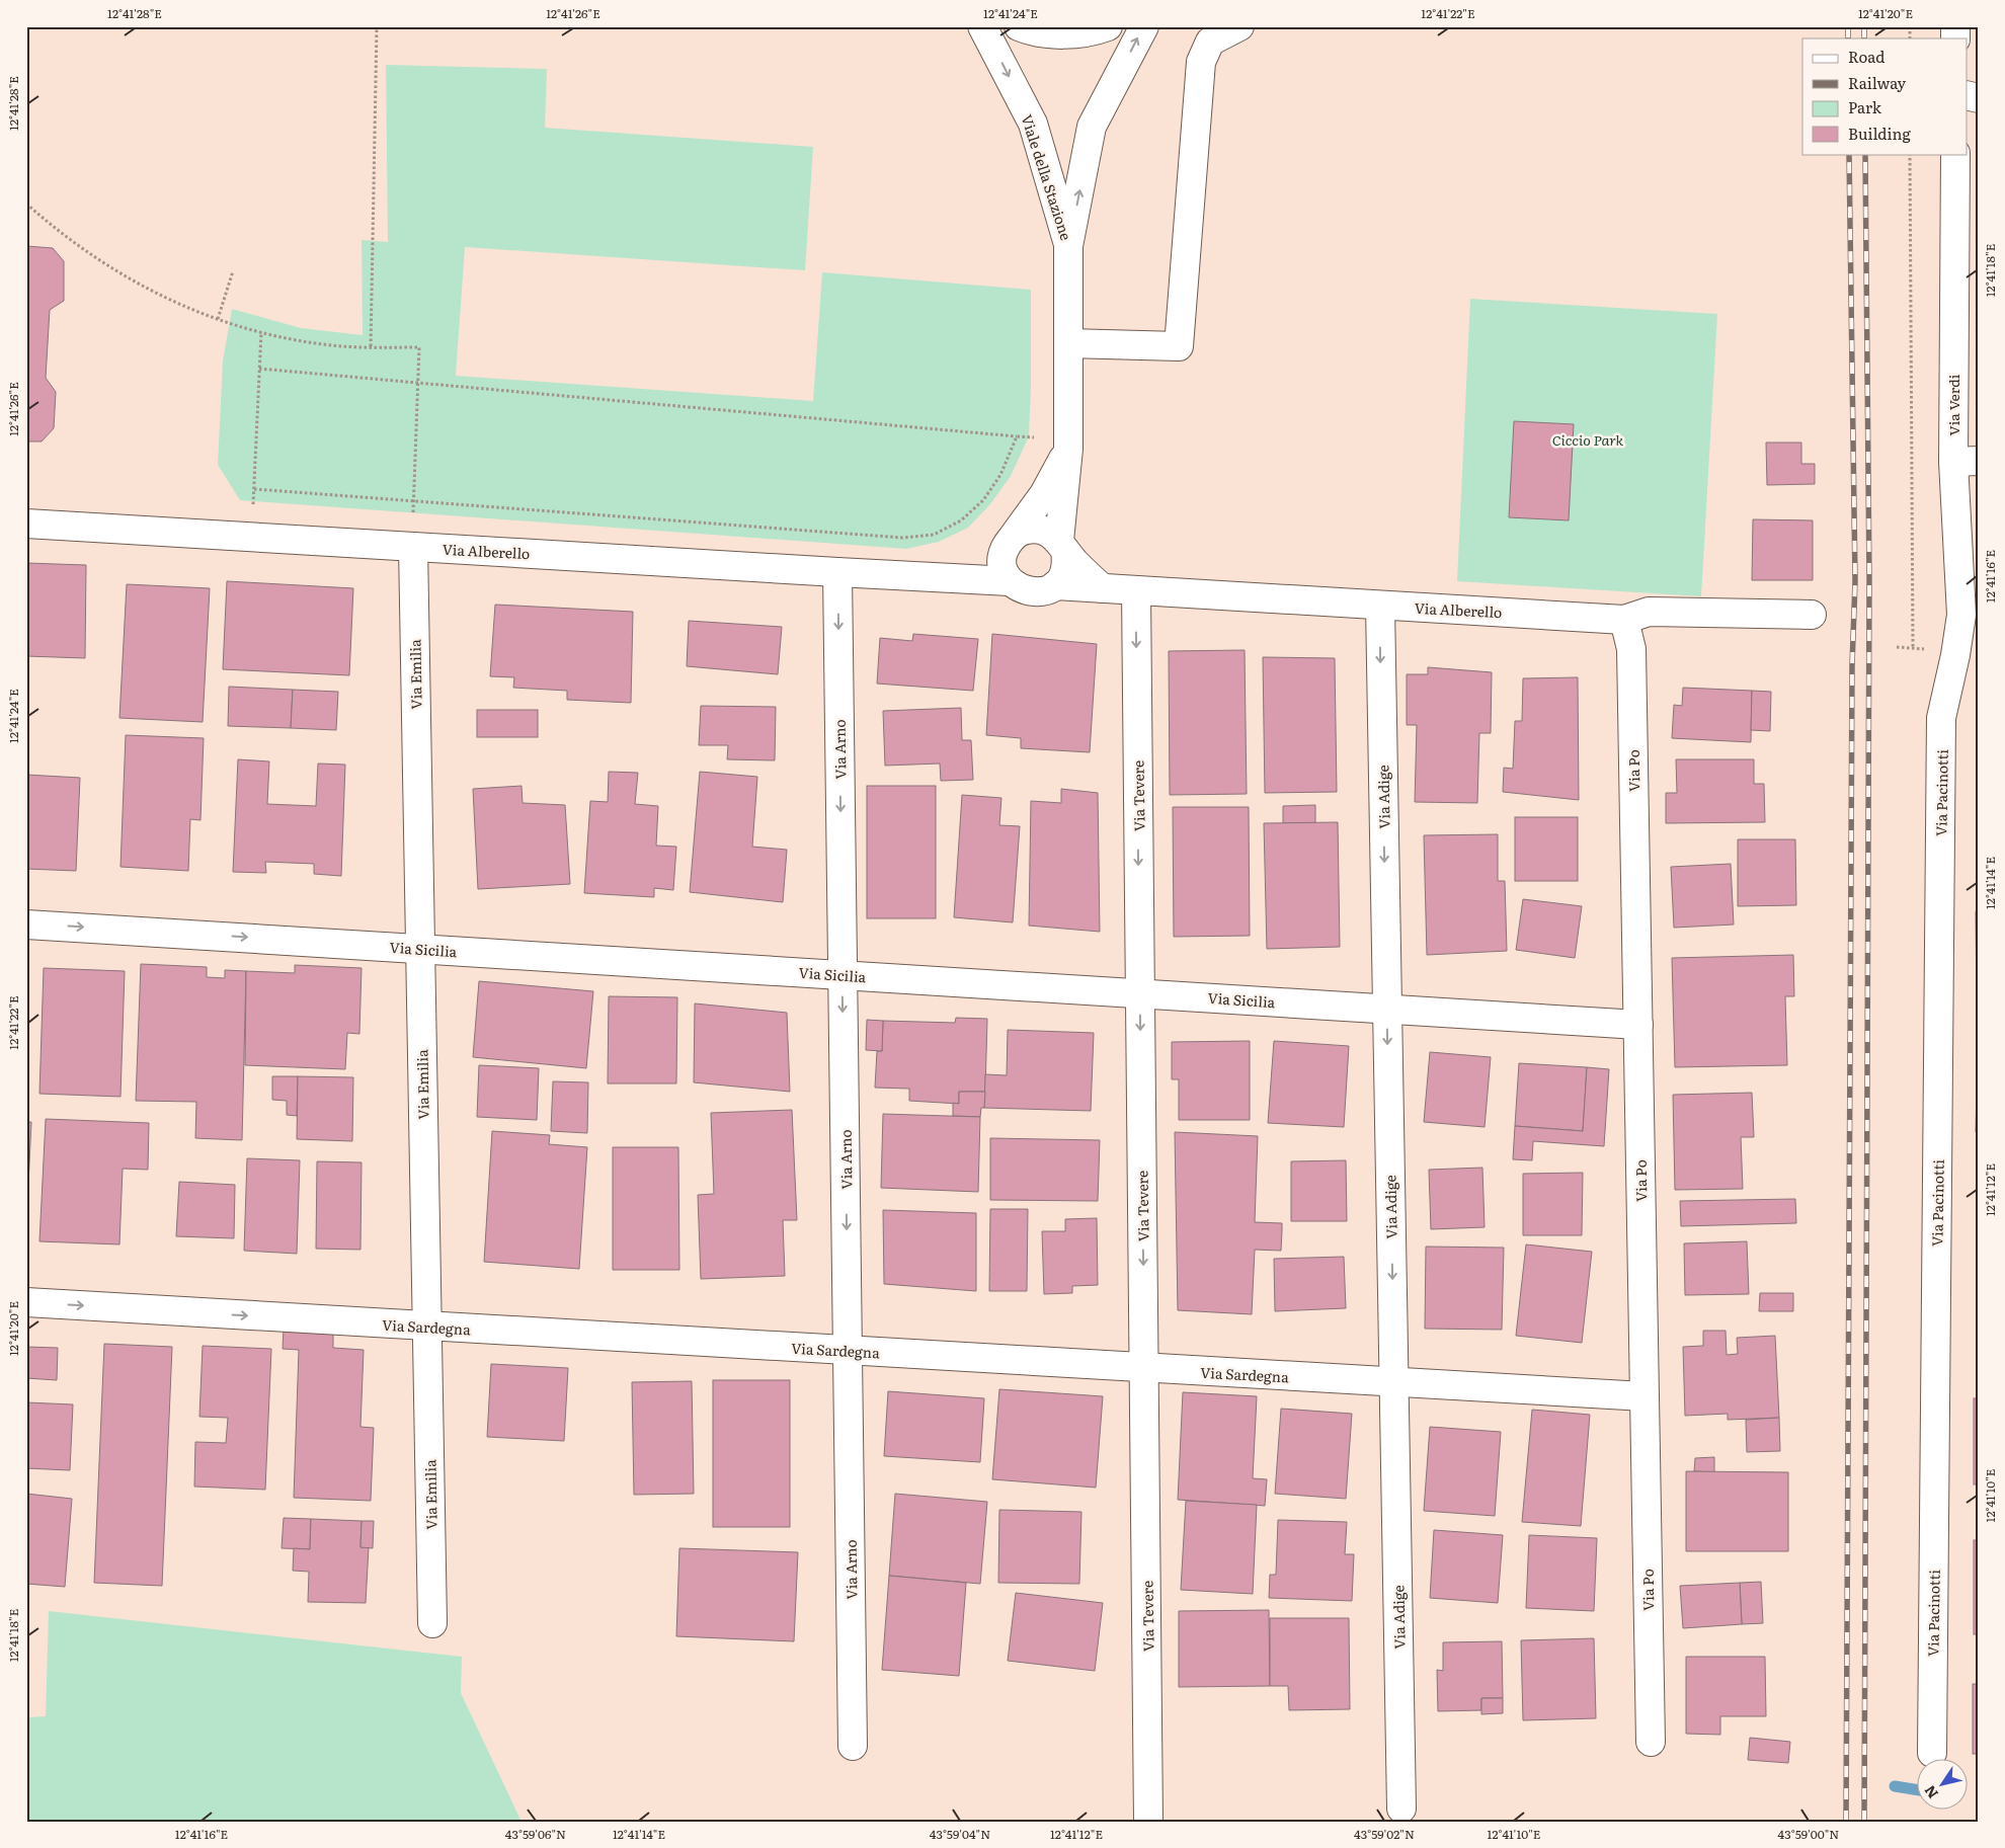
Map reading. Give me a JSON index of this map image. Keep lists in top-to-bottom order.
{
  "streets": {
    "street": [
      "Viale della Stazione",
      "Via Verdi",
      "Via Alberello",
      "Via Emilia",
      "Via Arno",
      "Via Po",
      "Via Pacinotti",
      "Via Tevere",
      "Via Adige",
      "Via Sicilia",
      "Via Sardegna"
    ]
  },
  "crossings": [
    ["Viale della Stazione", "Via Alberello"],
    ["Via Verdi", "Via Pacinotti"],
    ["Via Alberello", "Via Emilia"],
    ["Via Alberello", "Via Arno"],
    ["Via Alberello", "Via Po"],
    ["Via Alberello", "Via Tevere"],
    ["Via Alberello", "Via Adige"],
    ["Via Emilia", "Via Sicilia"],
    ["Via Emilia", "Via Sardegna"],
    ["Via Arno", "Via Sicilia"],
    ["Via Arno", "Via Sardegna"],
    ["Via Po", "Via Sicilia"],
    ["Via Po", "Via Sardegna"],
    ["Via Tevere", "Via Sicilia"],
    ["Via Tevere", "Via Sardegna"],
    ["Via Adige", "Via Sicilia"],
    ["Via Adige", "Via Sardegna"]
  ],
  "one_way": ["Via Arno", "Via Tevere", "Via Adige"],
  "parks": ["Ciccio Park"],
  "legend": [
    "Road",
    "Railway",
    "Park",
    "Building"
  ],
  "north": "bottom left",
  "coordinates": [
    "12°41'28\"E",
    "12°41'26\"E",
    "12°41'24\"E",
    "12°41'22\"E",
    "12°41'20\"E",
    "12°41'18\"E",
    "12°41'16\"E",
    "12°41'14\"E",
    "12°41'12\"E",
    "12°41'10\"E",
    "43°59'06\"N",
    "43°59'04\"N",
    "43°59'02\"N",
    "43°59'00\"N"
  ]
}
